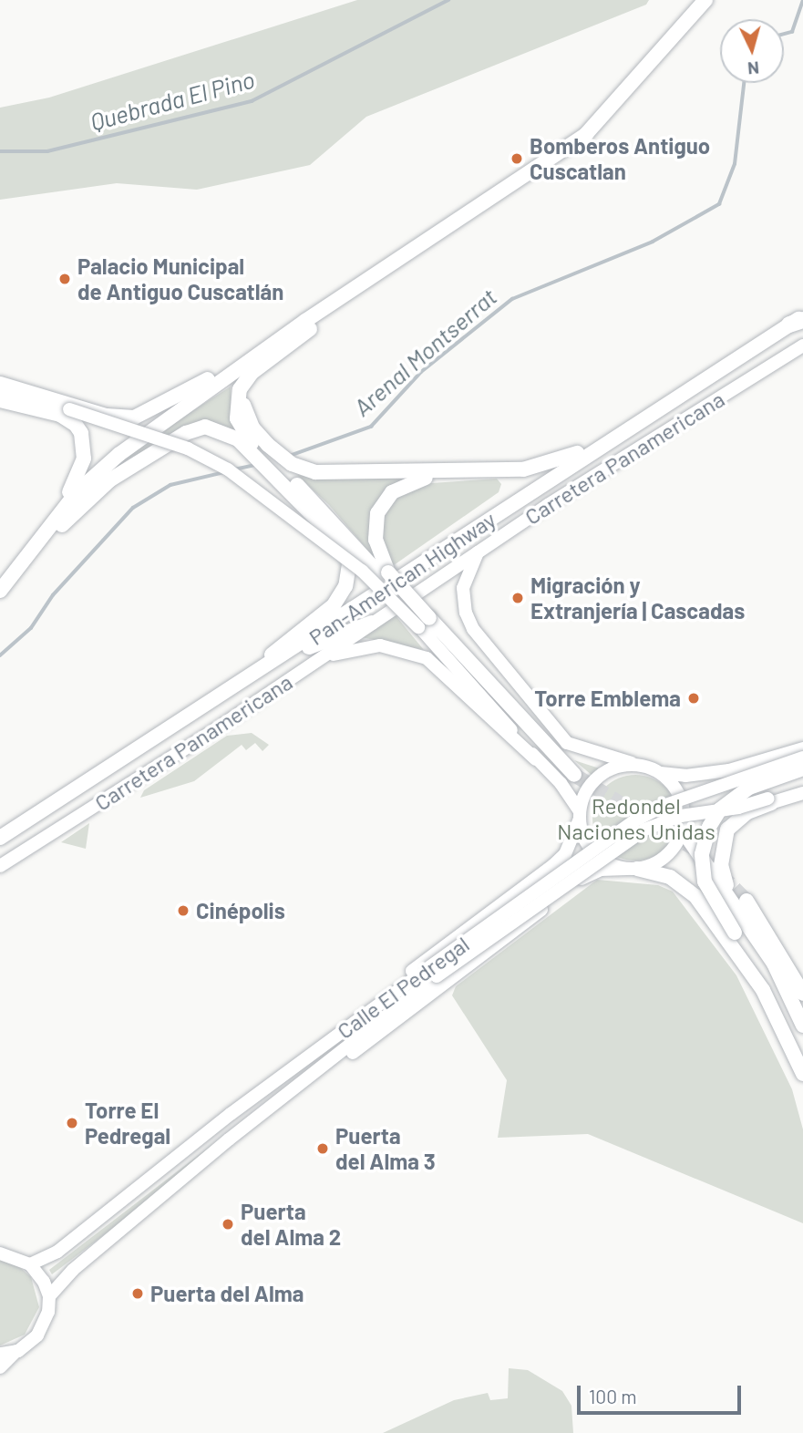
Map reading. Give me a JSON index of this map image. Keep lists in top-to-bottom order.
{
  "streets": {
    "main road": ["Carretera Panamericana", "Pan-American Highway", "Calle El Pedregal"]
  },
  "water": ["Quebrada El Pino", "Arenal Montserrat"],
  "parks": ["Redondel Naciones Unidas"],
  "places": [
    "Bomberos Antiguo Cuscatlan",
    "Palacio Municipal de Antiguo Cuscatlán",
    "Migración y Extranjería | Cascadas",
    "Torre Emblema",
    "Cinépolis",
    "Torre El Pedregal",
    "Puerta del Alma 3",
    "Puerta del Alma 2",
    "Puerta del Alma"
  ],
  "scale_bar": "100 m",
  "north": "bottom"
}
